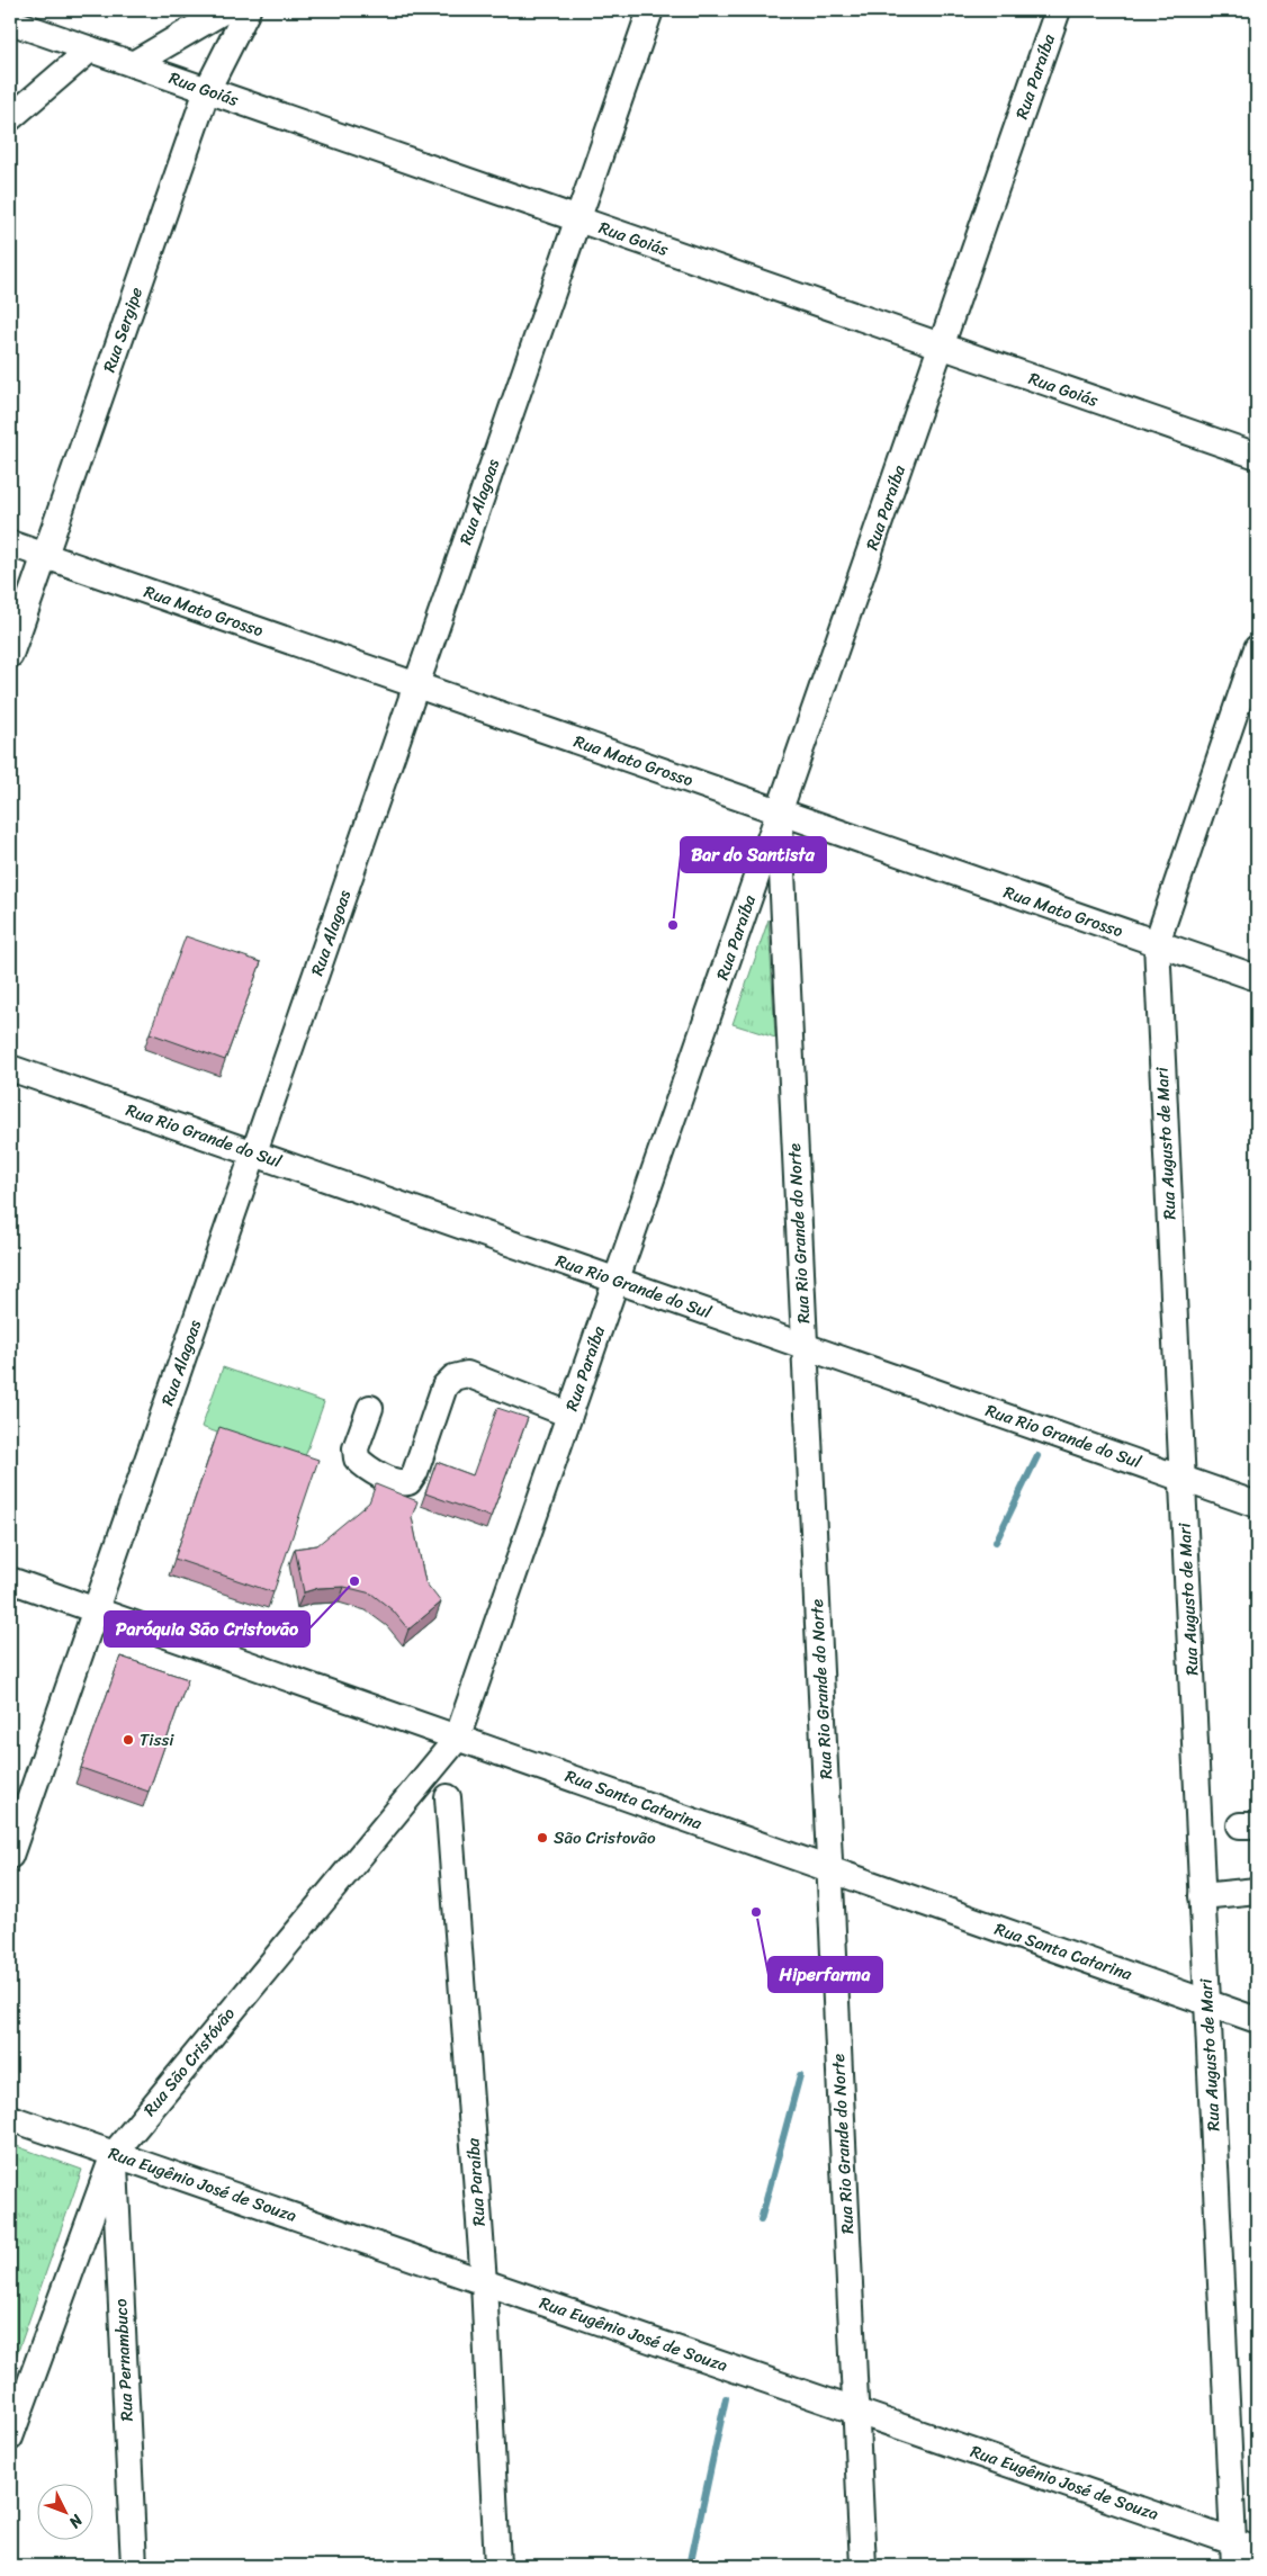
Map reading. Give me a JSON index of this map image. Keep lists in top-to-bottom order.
{
  "streets": {
    "street": [
      "Rua Paraíba",
      "Rua Goiás",
      "Rua Sergipe",
      "Rua Alagoas",
      "Rua Mato Grosso",
      "Rua Rio Grande do Sul",
      "Rua Augusto de Mari",
      "Rua Rio Grande do Norte",
      "Rua Santa Catarina",
      "Rua São Cristóvão",
      "Rua Eugênio José de Souza",
      "Rua Pernambuco"
    ]
  },
  "crossings": [
    ["Rua Paraíba", "Rua Goiás"],
    ["Rua Paraíba", "Rua Mato Grosso"],
    ["Rua Paraíba", "Rua Rio Grande do Sul"],
    ["Rua Paraíba", "Rua Rio Grande do Norte"],
    ["Rua Paraíba", "Rua Santa Catarina"],
    ["Rua Paraíba", "Rua São Cristóvão"],
    ["Rua Paraíba", "Rua Eugênio José de Souza"],
    ["Rua Goiás", "Rua Sergipe"],
    ["Rua Goiás", "Rua Alagoas"],
    ["Rua Sergipe", "Rua Mato Grosso"],
    ["Rua Alagoas", "Rua Mato Grosso"],
    ["Rua Alagoas", "Rua Rio Grande do Sul"],
    ["Rua Alagoas", "Rua Santa Catarina"],
    ["Rua Mato Grosso", "Rua Augusto de Mari"],
    ["Rua Mato Grosso", "Rua Rio Grande do Norte"],
    ["Rua Rio Grande do Sul", "Rua Augusto de Mari"],
    ["Rua Rio Grande do Sul", "Rua Rio Grande do Norte"],
    ["Rua Augusto de Mari", "Rua Santa Catarina"],
    ["Rua Augusto de Mari", "Rua Eugênio José de Souza"],
    ["Rua Rio Grande do Norte", "Rua Santa Catarina"],
    ["Rua Rio Grande do Norte", "Rua Eugênio José de Souza"],
    ["Rua Santa Catarina", "Rua São Cristóvão"],
    ["Rua São Cristóvão", "Rua Eugênio José de Souza"],
    ["Rua São Cristóvão", "Rua Pernambuco"],
    ["Rua Eugênio José de Souza", "Rua Pernambuco"]
  ],
  "places": [
    "Bar do Santista",
    "Paróquia São Cristovão",
    "Tissi",
    "São Cristovão",
    "Hiperfarma"
  ],
  "north": "bottom right"
}
